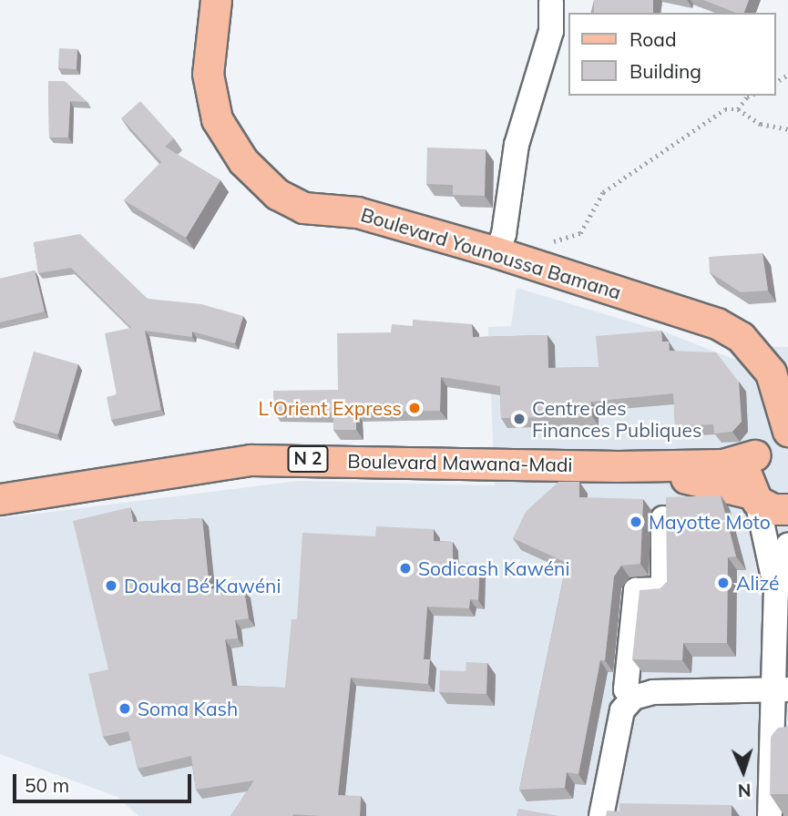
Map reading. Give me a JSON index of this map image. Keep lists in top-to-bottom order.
{
  "streets": {
    "main road": ["Boulevard Younoussa Bamana", "N 2", "Boulevard Mawana-Madi"]
  },
  "crossings": [
    ["Boulevard Younoussa Bamana", "Boulevard Mawana-Madi"]
  ],
  "places": [
    "L'Orient Express",
    "Centre des Finances Publiques",
    "Mayotte Moto",
    "Sodicash Kawéni",
    "Alizé",
    "Douka Bé Kawéni",
    "Soma Kash"
  ],
  "legend": ["Road", "Building"],
  "scale_bar": "50 m",
  "north": "bottom"
}
